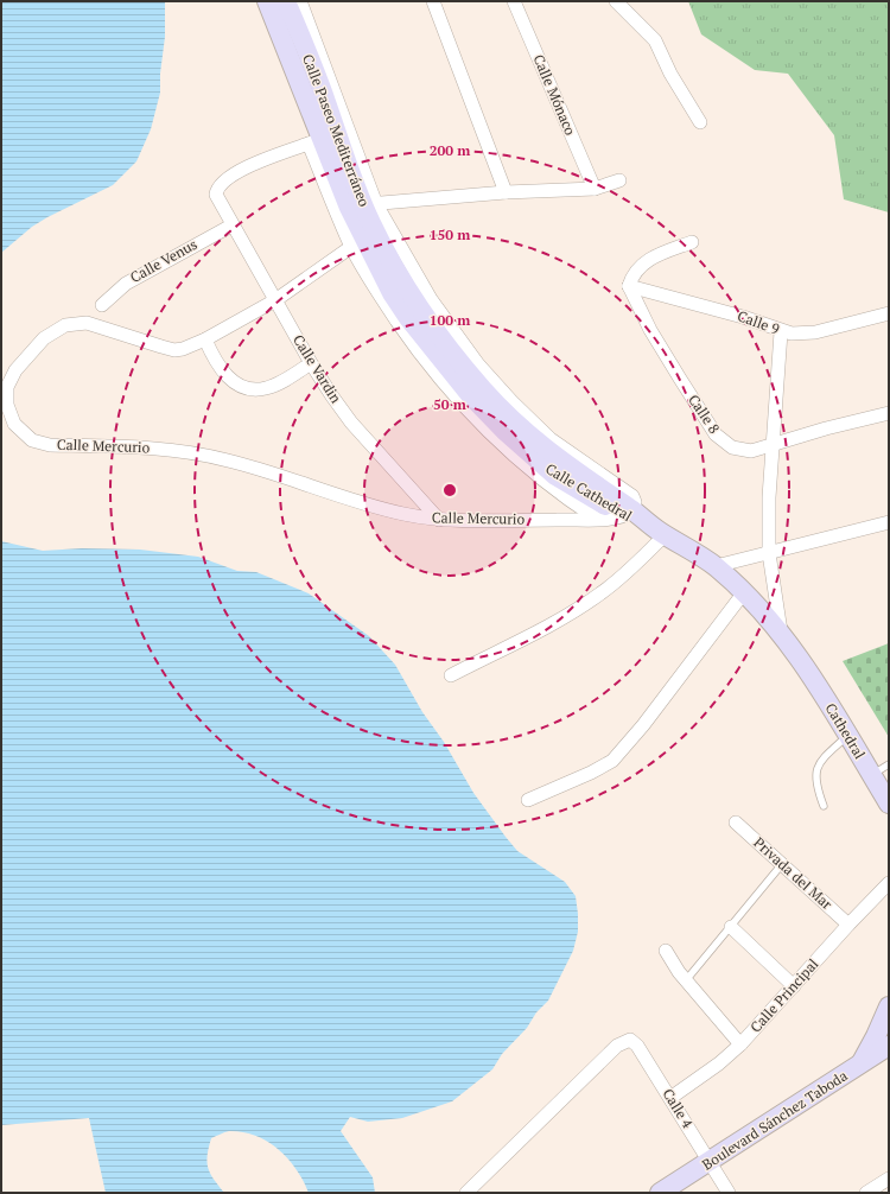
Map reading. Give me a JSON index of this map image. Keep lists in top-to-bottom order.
{
  "streets": {
    "street": [
      "Calle Mónaco",
      "Calle Paseo Mediterráneo",
      "Calle Venus",
      "Calle 9",
      "Calle Vardin",
      "Calle 8",
      "Calle Mercurio",
      "Calle Cathedral",
      "Cathedral",
      "Privada del Mar",
      "Calle Principal",
      "Calle 4",
      "Boulevard Sánchez Taboda"
    ]
  },
  "crossings": [
    ["Calle Paseo Mediterráneo", "Calle Vardin"],
    ["Calle Paseo Mediterráneo", "Calle Mercurio"],
    ["Calle Paseo Mediterráneo", "Calle Cathedral"],
    ["Calle Venus", "Calle Vardin"],
    ["Calle 9", "Calle 8"],
    ["Calle Vardin", "Calle Mercurio"],
    ["Calle Mercurio", "Calle Cathedral"],
    ["Calle Cathedral", "Cathedral"],
    ["Privada del Mar", "Calle Principal"],
    ["Calle Principal", "Calle 4"],
    ["Calle 4", "Boulevard Sánchez Taboda"]
  ],
  "rings": [
    "200 m",
    "150 m",
    "100 m",
    "50 m"
  ]
}
